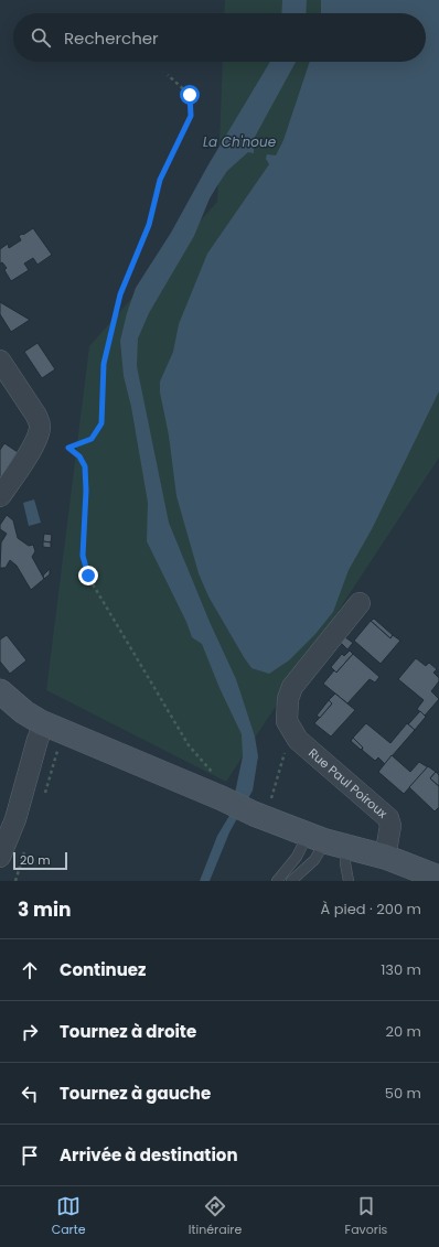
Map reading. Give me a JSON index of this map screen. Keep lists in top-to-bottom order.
{
  "streets": {
    "street": ["Rue Paul Poiroux"]
  },
  "water": ["La Ch'noue"],
  "scale_bar": "20 m",
  "page": {
    "search": "Rechercher",
    "scale": "20 m",
    "heading": ["3 min", "À pied · 200 m"],
    "list": [
      ["Continuez", "130 m"],
      ["Tournez à droite", "20 m"],
      ["Tournez à gauche", "50 m"],
      "Arrivée à destination"
    ],
    "nav": ["Carte", "Itinéraire", "Favoris"]
  }
}
